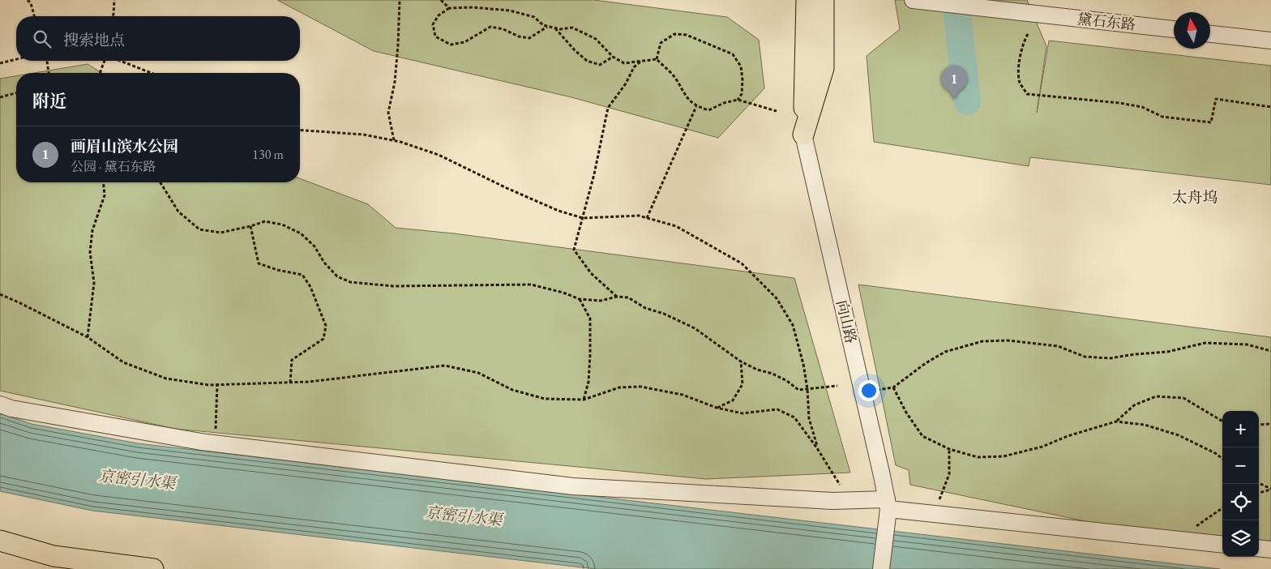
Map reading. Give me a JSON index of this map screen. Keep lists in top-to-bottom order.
{
  "streets": {
    "main road": ["向山路"],
    "street": ["黛石东路"]
  },
  "districts": ["太舟坞"],
  "water": ["京密引水渠"],
  "north": "top",
  "page": {
    "search": "搜索地点",
    "pins": "1",
    "heading": "附近",
    "list": [
      {
        "mark": "1",
        "name": "画眉山滨水公园",
        "note": "公园 · 黛石东路",
        "value": "130 m"
      }
    ],
    "map_buttons": ["+", "−"]
  }
}
